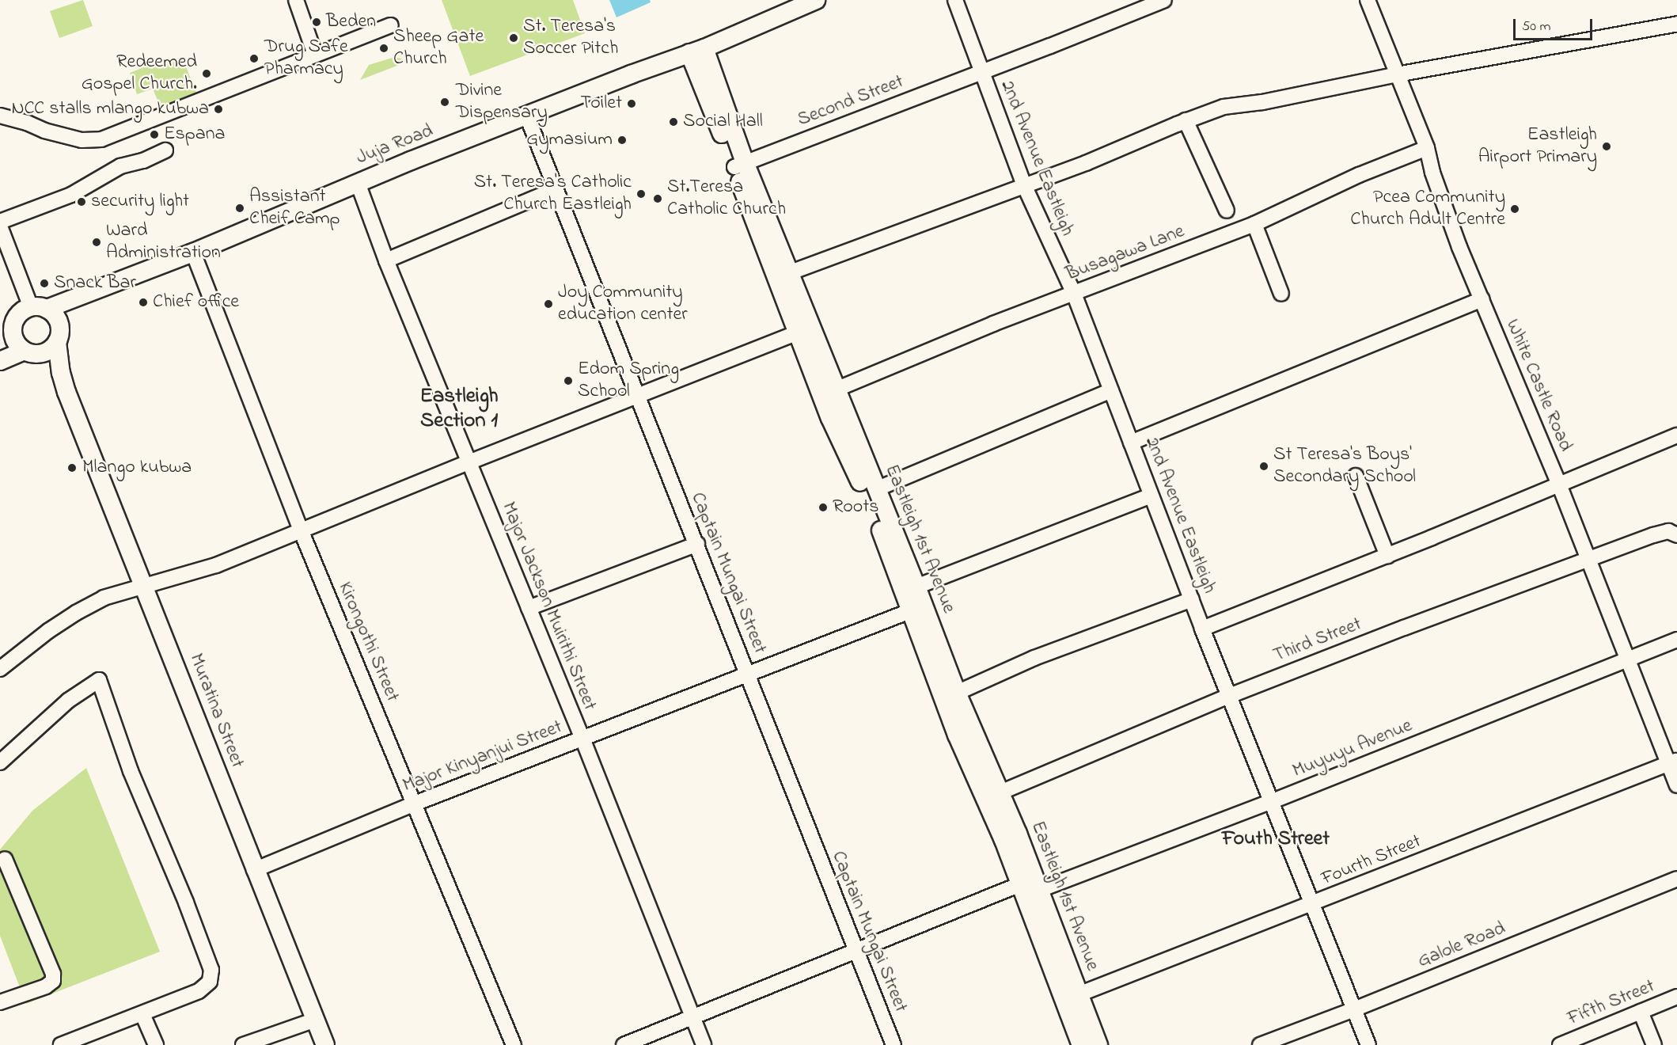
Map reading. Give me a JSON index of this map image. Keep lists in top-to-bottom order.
{
  "streets": {
    "main road": ["Juja Road", "Eastleigh 1st Avenue", "Muratina Street"],
    "street": [
      "Second Street",
      "2nd Avenue Eastleigh",
      "Busagawa Lane",
      "White Castle Road",
      "Captain Mungai Street",
      "Major Jackson Muirithi Street",
      "Third Street",
      "Kirongothi Street",
      "Muyuyu Avenue",
      "Major Kinyanjui Street",
      "Fourth Street",
      "Galole Road",
      "Fifth Street"
    ]
  },
  "crossings": [
    ["Second Street", "2nd Avenue Eastleigh"],
    ["Second Street", "Eastleigh 1st Avenue"],
    ["Juja Road", "Eastleigh 1st Avenue"],
    ["Juja Road", "Captain Mungai Street"],
    ["Juja Road", "Major Jackson Muirithi Street"],
    ["Juja Road", "Kirongothi Street"],
    ["Juja Road", "Muratina Street"],
    ["2nd Avenue Eastleigh", "Busagawa Lane"],
    ["2nd Avenue Eastleigh", "Third Street"],
    ["2nd Avenue Eastleigh", "Muyuyu Avenue"],
    ["2nd Avenue Eastleigh", "Fourth Street"],
    ["2nd Avenue Eastleigh", "Galole Road"],
    ["Busagawa Lane", "White Castle Road"],
    ["Busagawa Lane", "Eastleigh 1st Avenue"],
    ["White Castle Road", "Third Street"],
    ["White Castle Road", "Muyuyu Avenue"],
    ["White Castle Road", "Fourth Street"],
    ["Eastleigh 1st Avenue", "Third Street"],
    ["Eastleigh 1st Avenue", "Muyuyu Avenue"],
    ["Eastleigh 1st Avenue", "Major Kinyanjui Street"],
    ["Eastleigh 1st Avenue", "Fourth Street"],
    ["Captain Mungai Street", "Major Kinyanjui Street"],
    ["Major Jackson Muirithi Street", "Major Kinyanjui Street"],
    ["Kirongothi Street", "Major Kinyanjui Street"],
    ["Muratina Street", "Major Kinyanjui Street"]
  ],
  "districts": ["Eastleigh Section 1", "Fouth Street"],
  "places": [
    "Beden",
    "St. Teresa's Soccer Pitch",
    "Sheep Gate Church",
    "Drug Safe Pharmacy",
    "Redeemed Gospel Church.",
    "Divine Dispensary",
    "Toilet",
    "NCC stalls mlango kubwa",
    "Social Hall",
    "Espana",
    "Gymasium",
    "Eastleigh Airport Primary",
    "St. Teresa's Catholic Church Eastleigh",
    "St.Teresa Catholic Church",
    "security light",
    "Assistant Cheif Camp",
    "Pcea Community Church Adult Centre",
    "Ward Administration",
    "Snack Bar",
    "Chief office",
    "Joy Community education center",
    "Edom Spring School",
    "St Teresa's Boys' Secondary School",
    "Mlango kubwa",
    "Roots"
  ],
  "scale_bar": "50 m"
}
